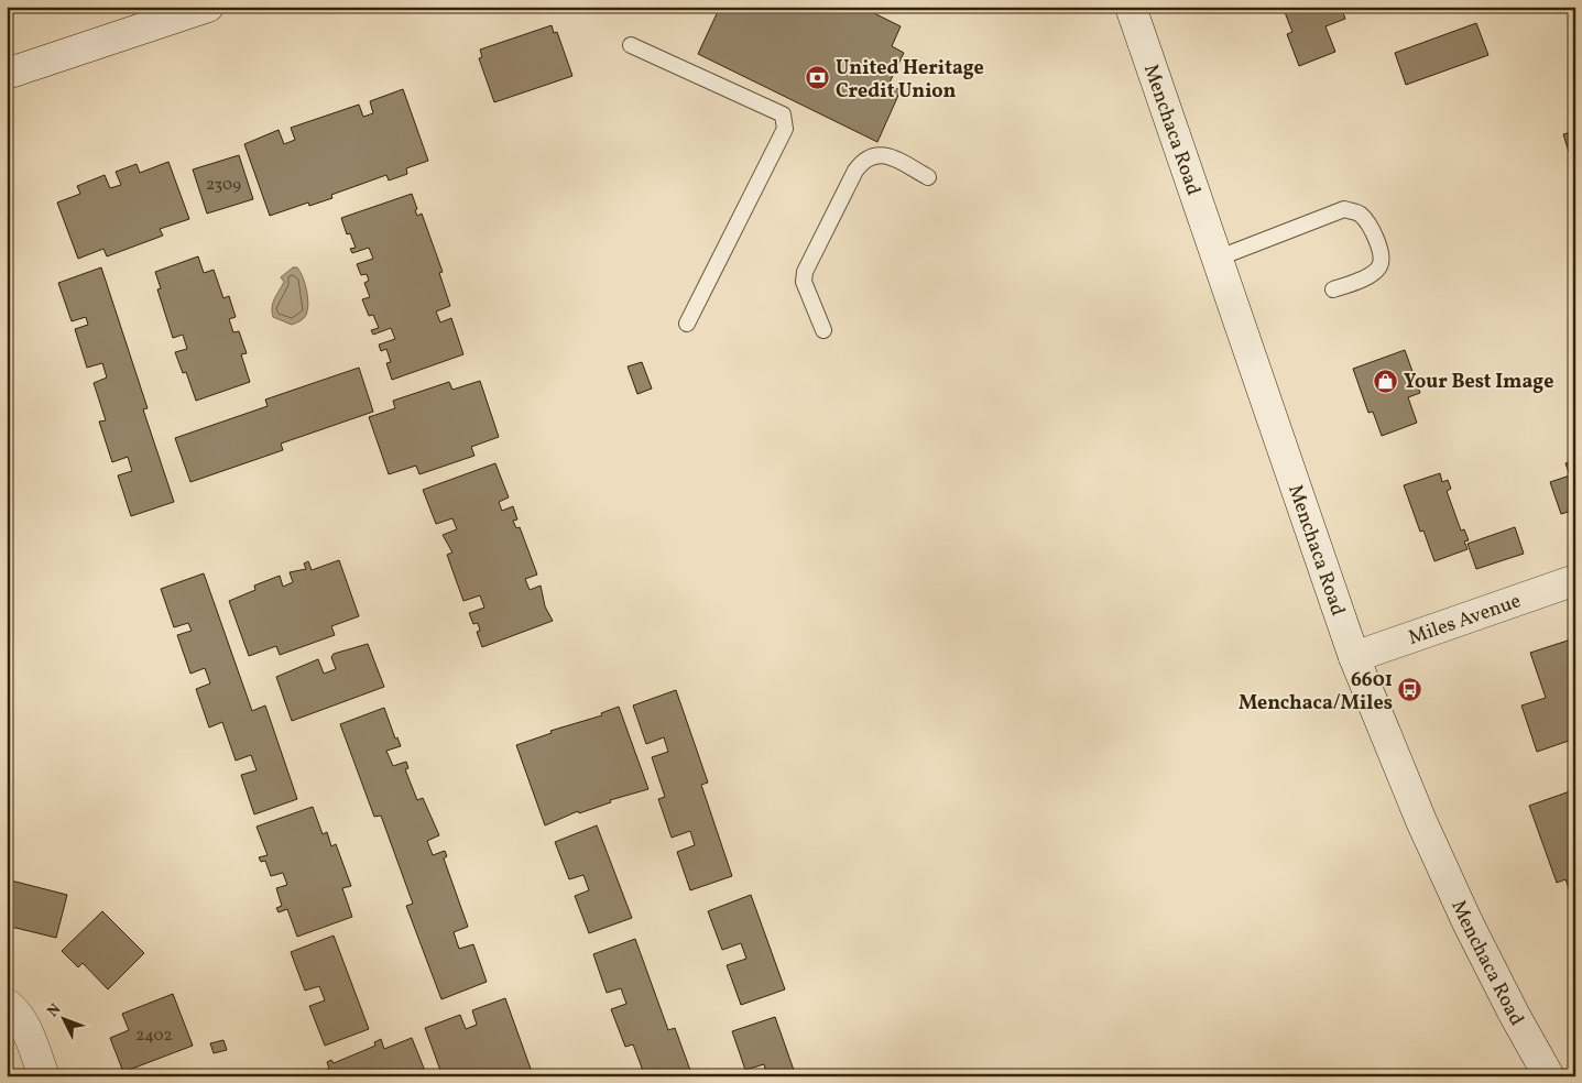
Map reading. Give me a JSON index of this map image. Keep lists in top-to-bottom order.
{
  "streets": {
    "main road": ["Menchaca Road", "Miles Avenue"]
  },
  "crossings": [
    ["Menchaca Road", "Miles Avenue"]
  ],
  "places": {
    "bank": ["United Heritage Credit Union"],
    "shop": ["Your Best Image"],
    "bus stop": ["6601 Menchaca/Miles"]
  },
  "house_numbers": ["2309", "2402"],
  "north": "top left"
}
